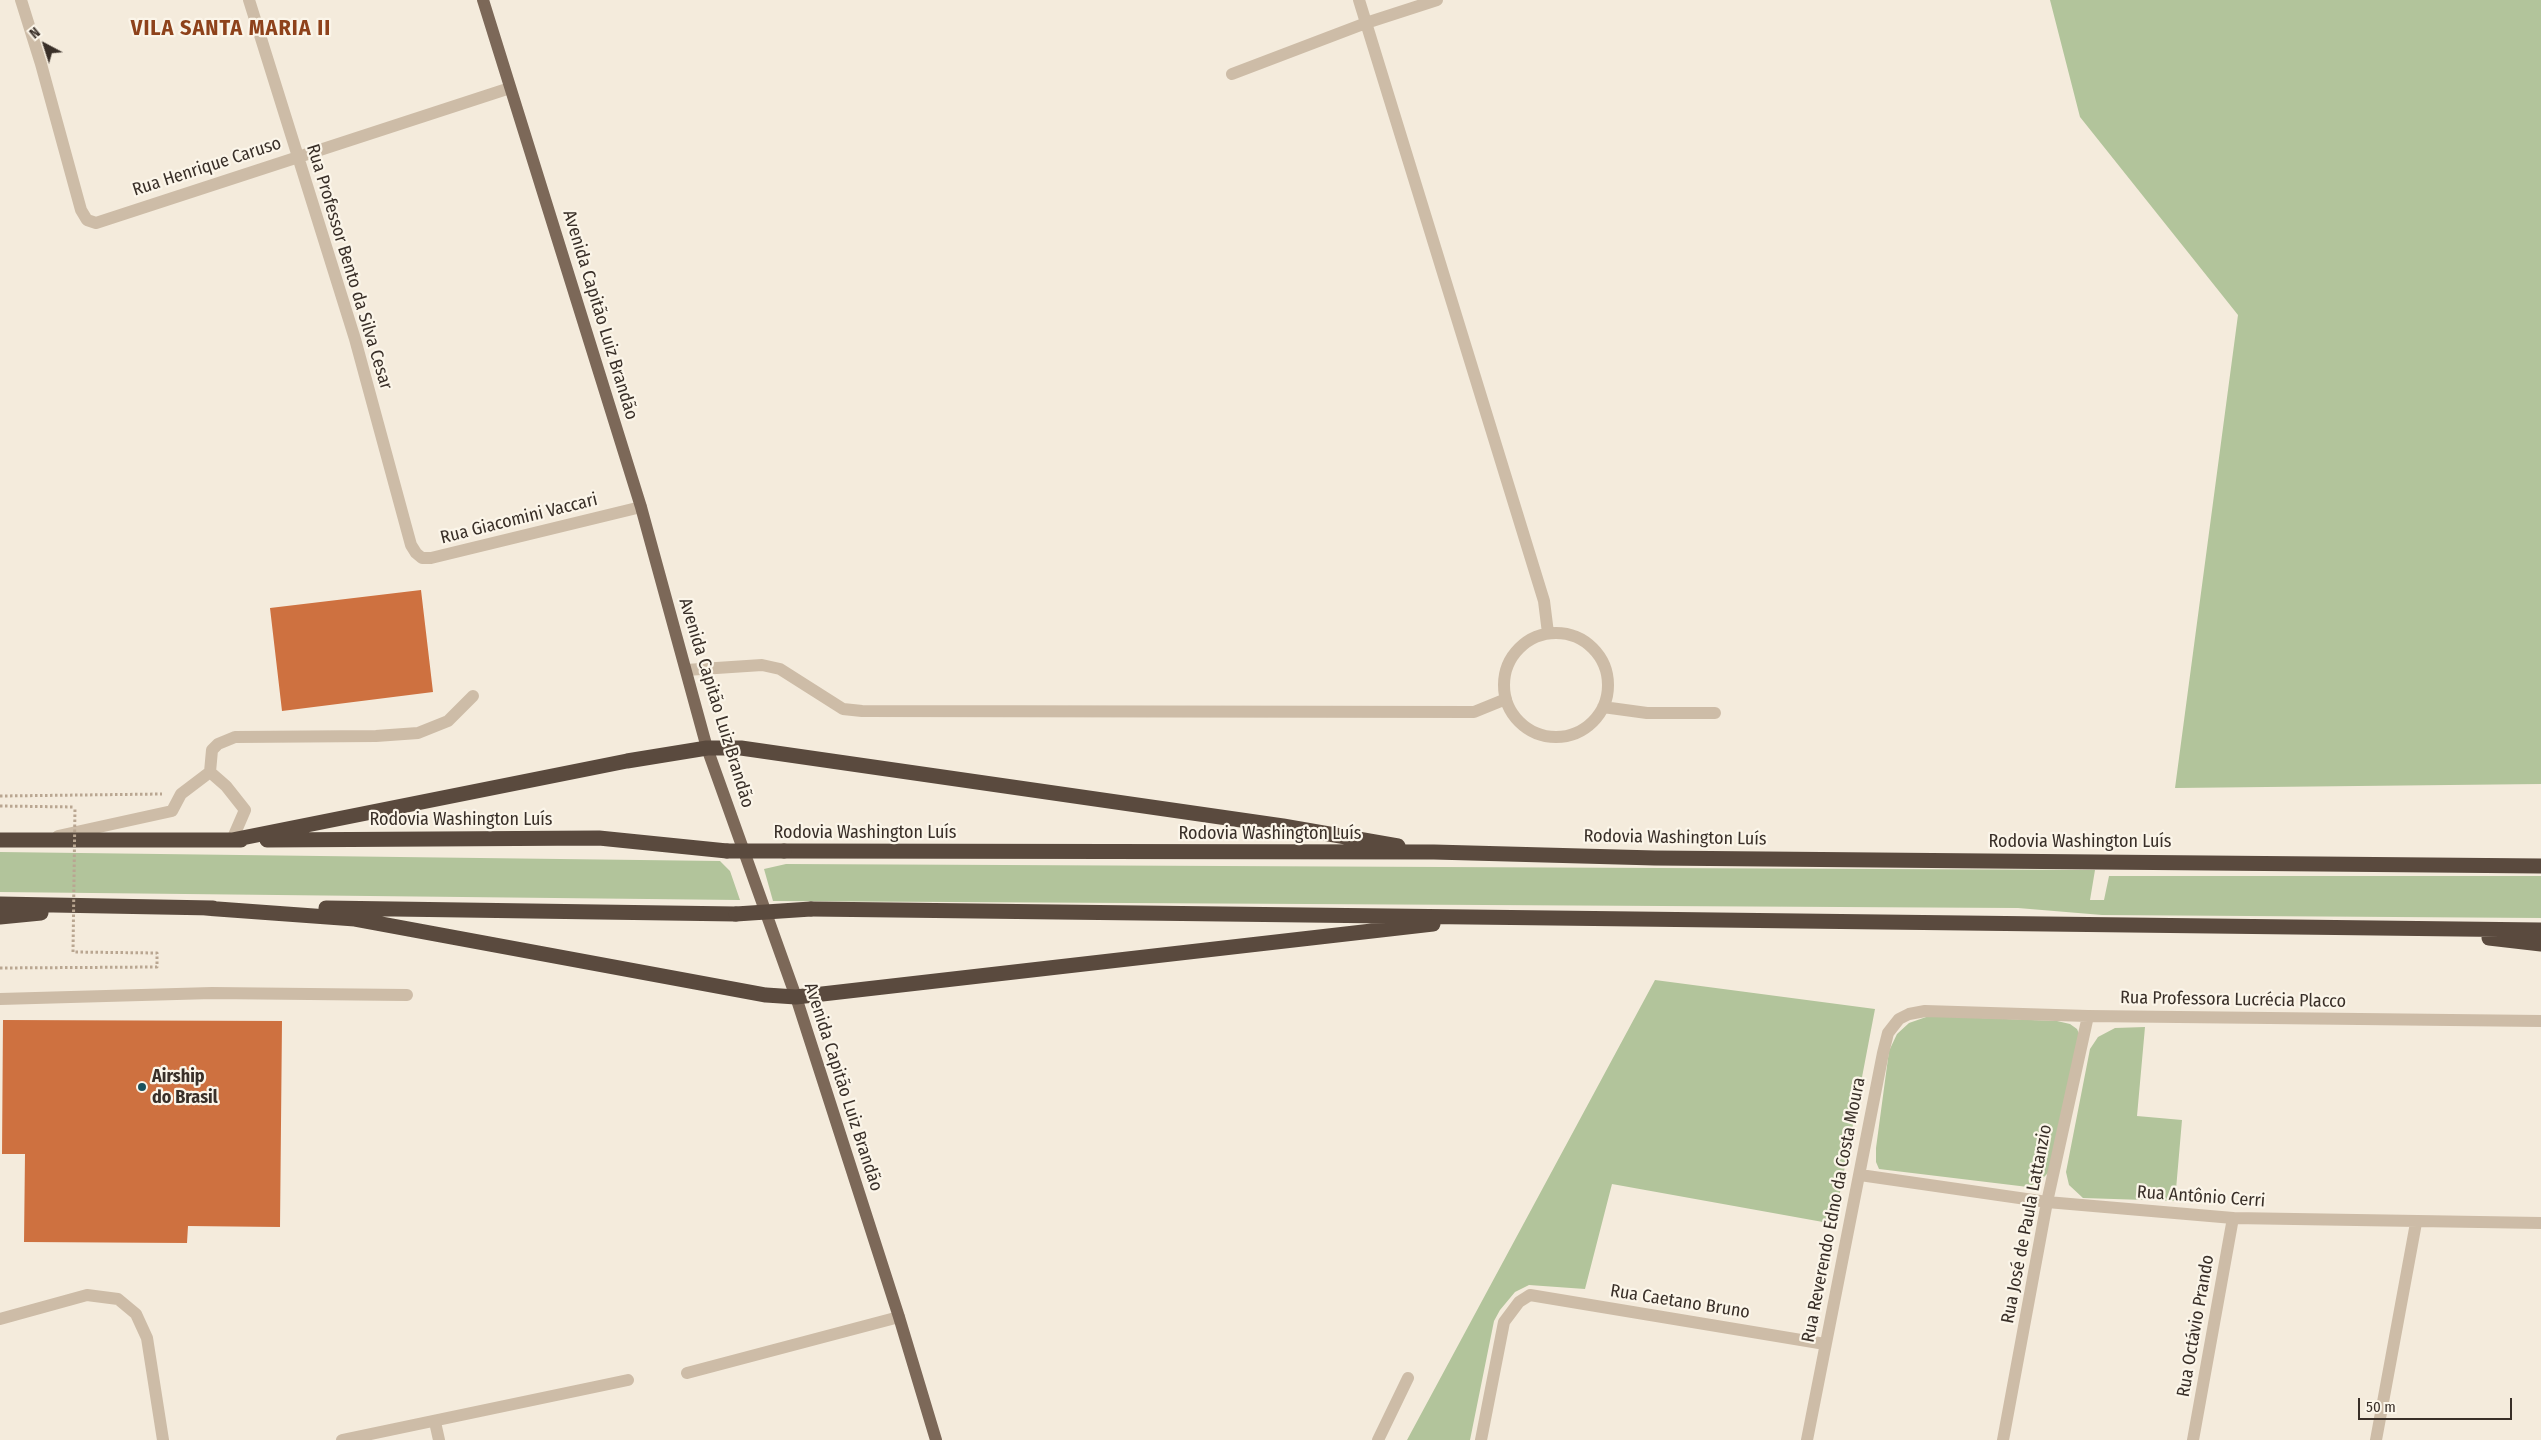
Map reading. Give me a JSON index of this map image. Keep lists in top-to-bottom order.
{
  "streets": {
    "highway": ["Rodovia Washington Luís"],
    "main road": ["Avenida Capitão Luiz Brandão"],
    "street": [
      "Rua Henrique Caruso",
      "Rua Professor Bento da Silva Cesar",
      "Rua Giacomini Vaccari",
      "Rua Professora Lucrécia Placco",
      "Rua Antônio Cerri",
      "Rua Reverendo Edno da Costa Moura",
      "Rua José de Paula Lattanzio",
      "Rua Caetano Bruno",
      "Rua Octávio Prando"
    ]
  },
  "crossings": [
    ["Rua Henrique Caruso", "Rua Professor Bento da Silva Cesar"],
    ["Rua Henrique Caruso", "Avenida Capitão Luiz Brandão"],
    ["Rua Professor Bento da Silva Cesar", "Rua Giacomini Vaccari"],
    ["Avenida Capitão Luiz Brandão", "Rua Giacomini Vaccari"],
    ["Rua Professora Lucrécia Placco", "Rua Reverendo Edno da Costa Moura"],
    ["Rua Professora Lucrécia Placco", "Rua José de Paula Lattanzio"],
    ["Rua Antônio Cerri", "Rua Reverendo Edno da Costa Moura"],
    ["Rua Antônio Cerri", "Rua José de Paula Lattanzio"],
    ["Rua Antônio Cerri", "Rua Octávio Prando"],
    ["Rua Reverendo Edno da Costa Moura", "Rua Caetano Bruno"]
  ],
  "districts": ["VILA SANTA MARIA II"],
  "places": ["Airship do Brasil"],
  "scale_bar": "50 m",
  "north": "top left"
}
